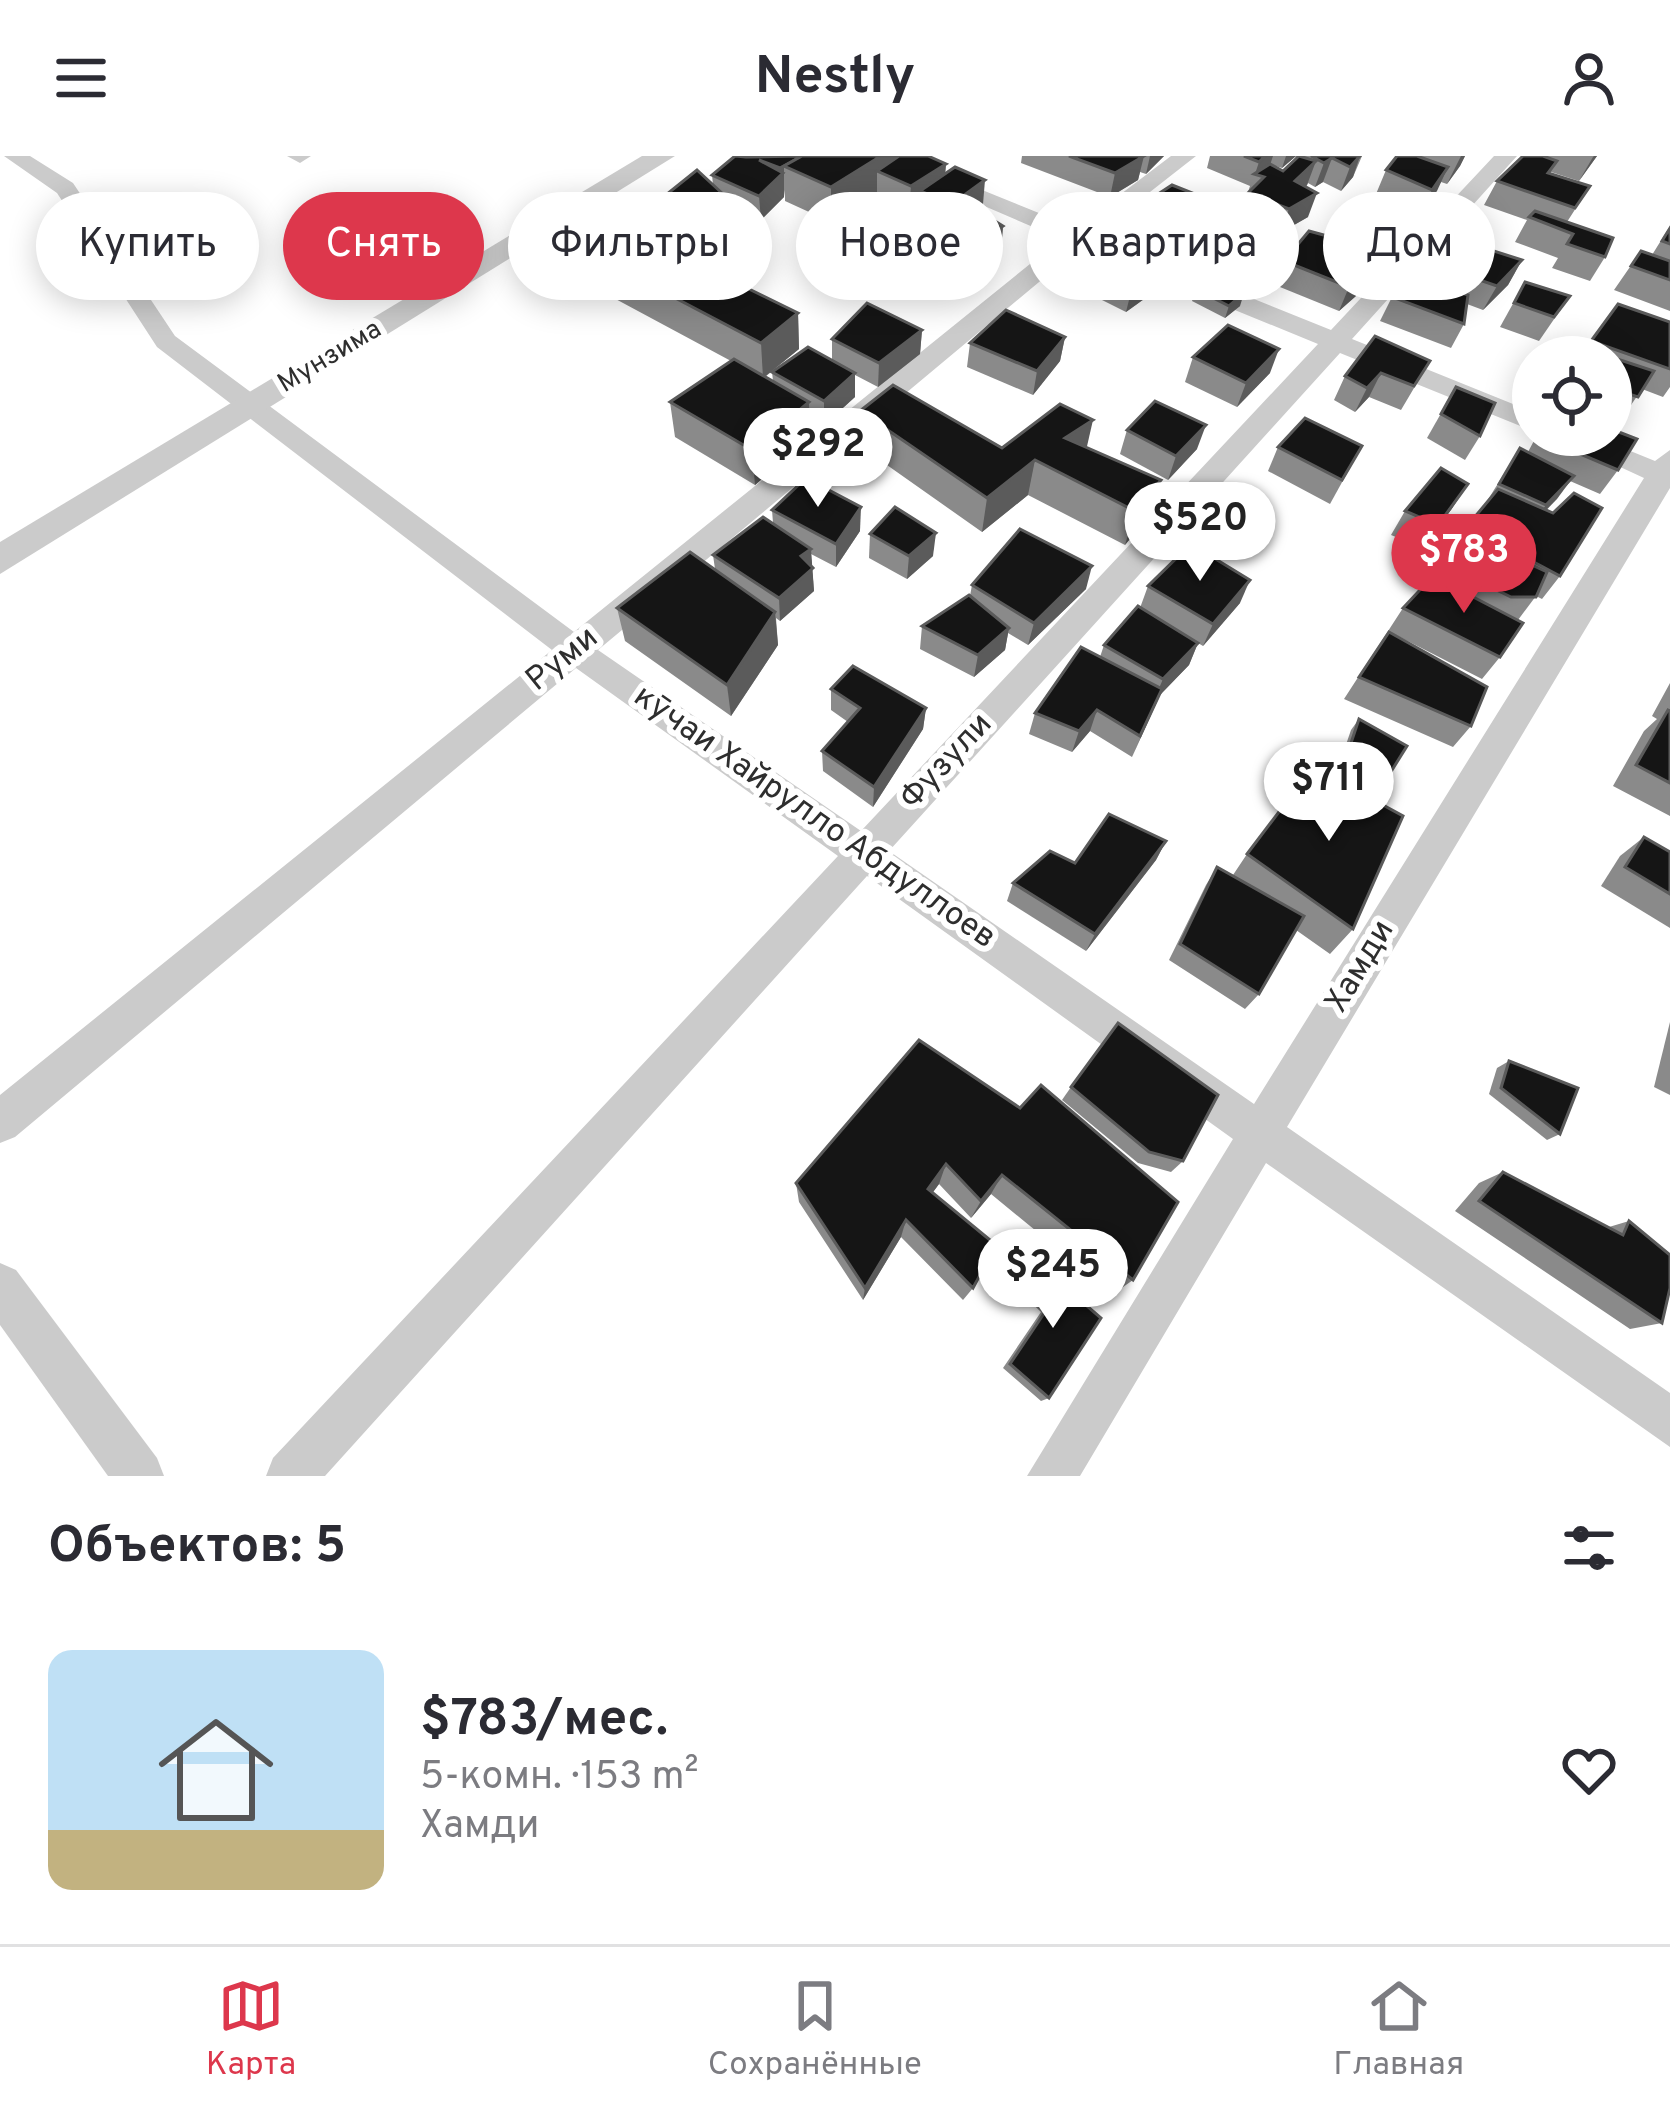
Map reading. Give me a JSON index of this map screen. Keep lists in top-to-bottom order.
{
  "streets": {
    "street": [
      "Мунзима",
      "Руми",
      "Фузули",
      "кӯчаи Хайрулло Абдуллоев",
      "Хамди"
    ]
  },
  "crossings": [
    ["Мунзима", "кӯчаи Хайрулло Абдуллоев"],
    ["Руми", "кӯчаи Хайрулло Абдуллоев"],
    ["Фузули", "кӯчаи Хайрулло Абдуллоев"],
    ["кӯчаи Хайрулло Абдуллоев", "Хамди"]
  ],
  "page": {
    "header": "Nestly",
    "chip": [
      "Купить",
      "Снять",
      "Фильтры",
      "Новое",
      "Квартира",
      "Дом"
    ],
    "price": [
      "$292",
      "$520",
      "$783",
      "$711",
      "$245"
    ],
    "heading": "Объектов: 5",
    "list": [
      {
        "name": "$783/мес.",
        "note": "5-комн. · 153 m² · Хамди"
      }
    ],
    "tabs": ["Карта", "Сохранённые", "Главная"]
  }
}
